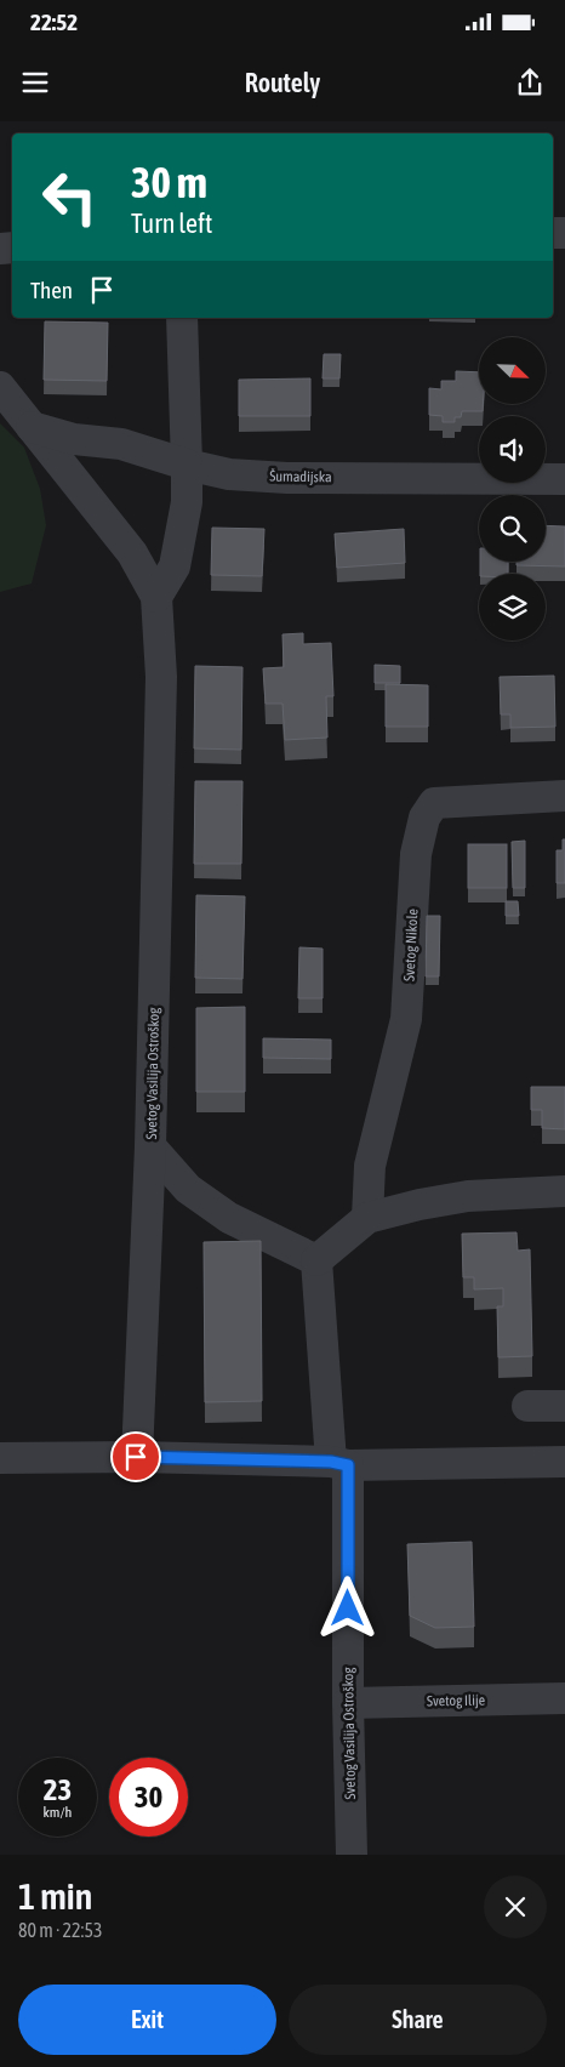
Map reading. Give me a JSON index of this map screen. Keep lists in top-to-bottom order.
{
  "streets": {
    "street": [
      "Šumadijska",
      "Svetog Nikole",
      "Svetog Vasilija Ostroškog",
      "Svetog Ilije"
    ]
  },
  "crossings": [
    ["Svetog Vasilija Ostroškog", "Svetog Ilije"]
  ],
  "north": "bottom right",
  "page": {
    "status": "22:52",
    "header": "Routely",
    "turn": ["30 m", "Turn left"],
    "then": "Then",
    "speed": "23 km/h",
    "limit": "30",
    "heading": ["1 min", "80 m · 22:53"],
    "buttons": ["Exit", "Share"]
  }
}
